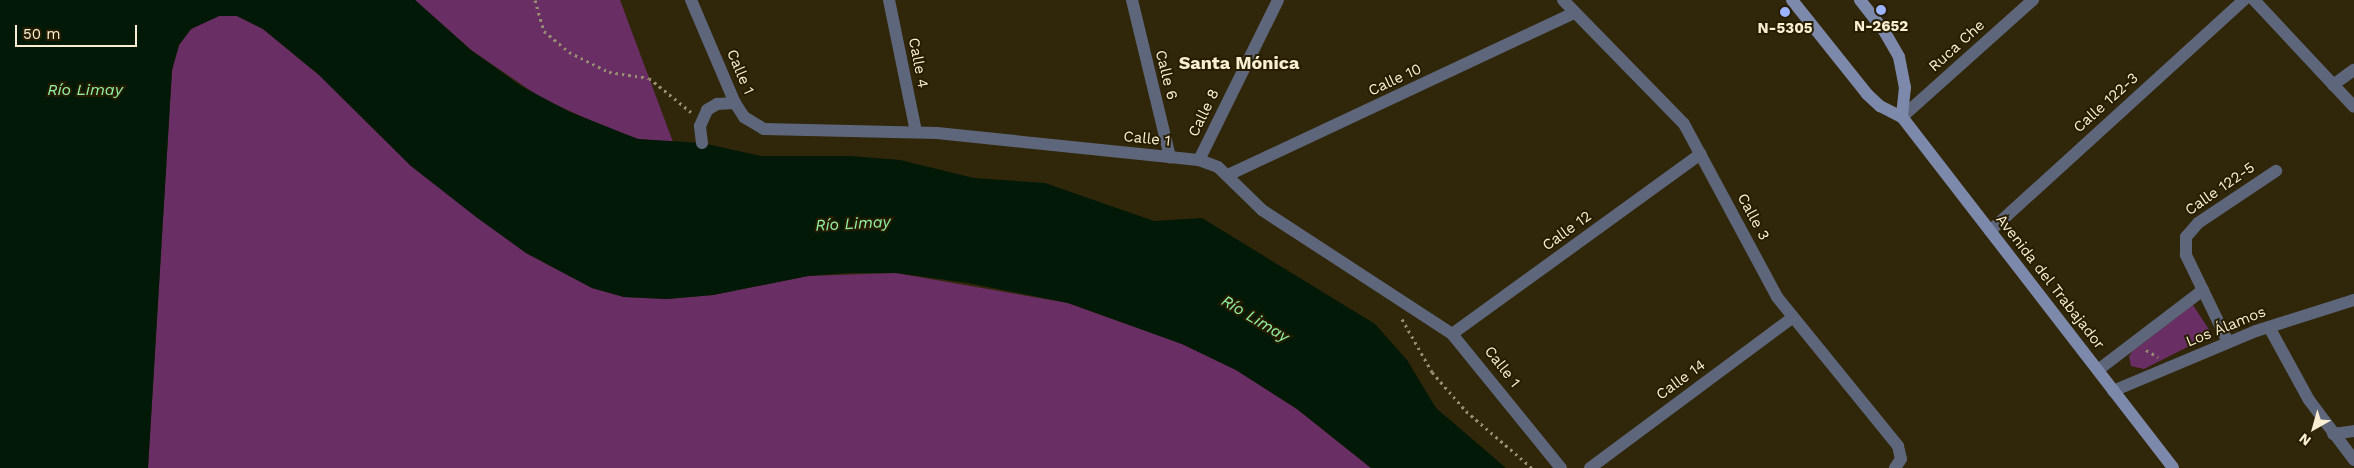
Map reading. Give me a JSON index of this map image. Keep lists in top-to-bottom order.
{
  "streets": {
    "street": [
      "Ruca Che",
      "Calle 4",
      "Calle 1",
      "Calle 6",
      "Calle 10",
      "Calle 122-3",
      "Calle 8",
      "Calle 122-5",
      "Calle 3",
      "Calle 12",
      "Avenida del Trabajador",
      "Los Álamos",
      "Calle 14"
    ]
  },
  "crossings": [
    ["Ruca Che", "Avenida del Trabajador"],
    ["Calle 4", "Calle 1"],
    ["Calle 1", "Calle 6"],
    ["Calle 1", "Calle 10"],
    ["Calle 1", "Calle 8"],
    ["Calle 1", "Calle 12"],
    ["Calle 10", "Calle 3"],
    ["Calle 122-3", "Avenida del Trabajador"],
    ["Calle 3", "Calle 12"],
    ["Calle 3", "Calle 14"],
    ["Avenida del Trabajador", "Los Álamos"]
  ],
  "districts": ["Santa Mónica"],
  "water": ["Río Limay"],
  "places": ["N-2652", "N-5305"],
  "scale_bar": "50 m",
  "north": "bottom left"
}
